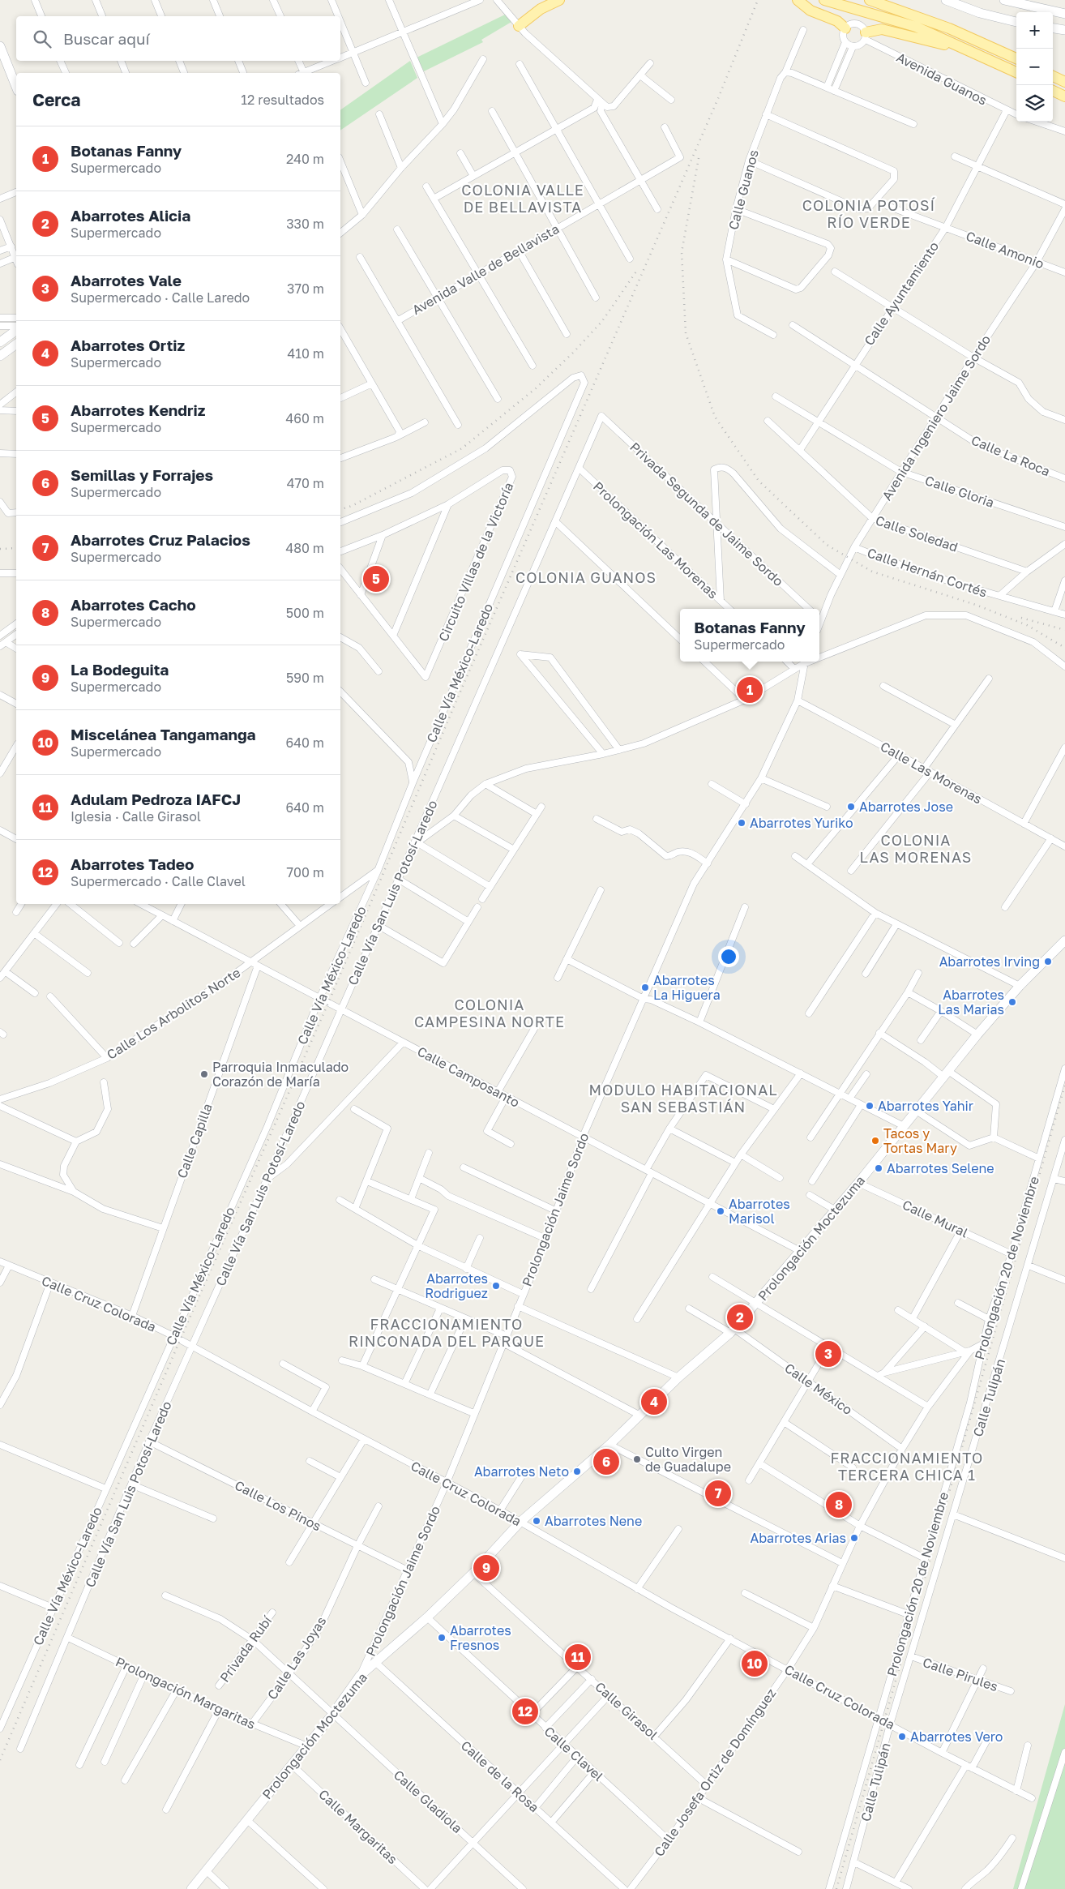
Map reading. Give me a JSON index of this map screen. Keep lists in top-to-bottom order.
{
  "streets": {
    "main road": ["Prolongación Moctezuma"],
    "street": [
      "Avenida Guanos",
      "Calle Guanos",
      "Calle Amonio",
      "Avenida Valle de Bellavista",
      "Calle Ayuntamiento",
      "Avenida Ingeniero Jaime Sordo",
      "Calle La Roca",
      "Calle Gloria",
      "Privada Segunda de Jaime Sordo",
      "Calle Soledad",
      "Prolongación Las Morenas",
      "Circuito Villas de la Victoría",
      "Calle Hernán Cortés",
      "Calle Vía México-Laredo",
      "Calle Las Morenas",
      "Calle Vía San Luis Potosí-Laredo",
      "Calle Los Arbolitos Norte",
      "Calle Camposanto",
      "Calle Capilla",
      "Prolongación Jaime Sordo",
      "Calle Mural",
      "Prolongación 20 de Noviembre",
      "Calle Cruz Colorada",
      "Calle México",
      "Calle Tulipán",
      "Calle Los Pinos",
      "Privada Rubí",
      "Calle Las Joyas",
      "Calle Pirules",
      "Prolongación Margaritas",
      "Calle Girasol",
      "Calle Clavel",
      "Calle Josefa Ortiz de Domínguez",
      "Calle de la Rosa",
      "Calle Gladiola",
      "Calle Margaritas"
    ]
  },
  "crossings": [
    ["Avenida Guanos", "Calle Ayuntamiento"],
    ["Calle Amonio", "Calle Ayuntamiento"],
    ["Calle Amonio", "Avenida Ingeniero Jaime Sordo"],
    ["Calle Ayuntamiento", "Calle La Roca"],
    ["Calle Ayuntamiento", "Calle Gloria"],
    ["Calle Ayuntamiento", "Calle Soledad"],
    ["Avenida Ingeniero Jaime Sordo", "Calle La Roca"],
    ["Avenida Ingeniero Jaime Sordo", "Calle Gloria"],
    ["Avenida Ingeniero Jaime Sordo", "Calle Soledad"],
    ["Avenida Ingeniero Jaime Sordo", "Calle Hernán Cortés"],
    ["Privada Segunda de Jaime Sordo", "Calle Vía San Luis Potosí-Laredo"],
    ["Prolongación Las Morenas", "Calle Vía San Luis Potosí-Laredo"],
    ["Calle Vía México-Laredo", "Calle Camposanto"],
    ["Calle Vía México-Laredo", "Calle Cruz Colorada"],
    ["Calle Las Morenas", "Prolongación Jaime Sordo"],
    ["Calle Vía San Luis Potosí-Laredo", "Calle Camposanto"],
    ["Calle Vía San Luis Potosí-Laredo", "Calle Cruz Colorada"],
    ["Calle Vía San Luis Potosí-Laredo", "Calle Los Pinos"],
    ["Calle Vía San Luis Potosí-Laredo", "Prolongación Margaritas"],
    ["Calle Los Arbolitos Norte", "Calle Camposanto"],
    ["Calle Camposanto", "Calle Capilla"],
    ["Calle Camposanto", "Prolongación Jaime Sordo"],
    ["Calle Camposanto", "Prolongación Moctezuma"],
    ["Calle Capilla", "Calle Cruz Colorada"],
    ["Prolongación Jaime Sordo", "Prolongación Moctezuma"],
    ["Prolongación Jaime Sordo", "Calle Cruz Colorada"],
    ["Prolongación Jaime Sordo", "Calle Los Pinos"],
    ["Calle Mural", "Prolongación Moctezuma"],
    ["Calle Mural", "Prolongación 20 de Noviembre"],
    ["Prolongación Moctezuma", "Calle Cruz Colorada"],
    ["Prolongación Moctezuma", "Calle México"],
    ["Prolongación Moctezuma", "Prolongación Margaritas"],
    ["Prolongación Moctezuma", "Calle Girasol"],
    ["Prolongación Moctezuma", "Calle Clavel"],
    ["Prolongación Moctezuma", "Calle de la Rosa"],
    ["Prolongación Moctezuma", "Calle Gladiola"],
    ["Prolongación Moctezuma", "Calle Margaritas"],
    ["Prolongación 20 de Noviembre", "Calle Cruz Colorada"],
    ["Prolongación 20 de Noviembre", "Calle Josefa Ortiz de Domínguez"],
    ["Calle Cruz Colorada", "Calle Tulipán"],
    ["Calle Cruz Colorada", "Calle Josefa Ortiz de Domínguez"],
    ["Calle México", "Calle Josefa Ortiz de Domínguez"],
    ["Calle Tulipán", "Calle Pirules"],
    ["Calle Los Pinos", "Calle Las Joyas"],
    ["Privada Rubí", "Calle Gladiola"],
    ["Calle Las Joyas", "Prolongación Margaritas"],
    ["Calle Las Joyas", "Calle Gladiola"],
    ["Calle Girasol", "Calle Josefa Ortiz de Domínguez"],
    ["Calle Clavel", "Calle Josefa Ortiz de Domínguez"]
  ],
  "districts": [
    "COLONIA VALLE DE BELLAVISTA",
    "COLONIA POTOSÍ RÍO VERDE",
    "COLONIA GUANOS",
    "COLONIA LAS MORENAS",
    "COLONIA CAMPESINA NORTE",
    "MODULO HABITACIONAL SAN SEBASTIÁN",
    "FRACCIONAMIENTO RINCONADA DEL PARQUE",
    "FRACCIONAMIENTO TERCERA CHICA 1"
  ],
  "places": [
    "Abarrotes Jose",
    "Abarrotes Yuriko",
    "Abarrotes Irving",
    "Abarrotes La Higuera",
    "Abarrotes Las Marias",
    "Parroquia Inmaculado Corazón de María",
    "Abarrotes Yahir",
    "Tacos y Tortas Mary",
    "Abarrotes Selene",
    "Abarrotes Marisol",
    "Abarrotes Rodriguez",
    "Culto Virgen de Guadalupe",
    "Abarrotes Neto",
    "Abarrotes Nene",
    "Abarrotes Arias",
    "Abarrotes Fresnos",
    "Abarrotes Vero"
  ],
  "page": {
    "map_buttons": ["+", "−"],
    "search": "Buscar aquí",
    "heading": ["Cerca", "12 resultados"],
    "list": [
      {
        "mark": "1",
        "name": "Botanas Fanny",
        "note": "Supermercado",
        "value": "240 m"
      },
      {
        "mark": "2",
        "name": "Abarrotes Alicia",
        "note": "Supermercado",
        "value": "330 m"
      },
      {
        "mark": "3",
        "name": "Abarrotes Vale",
        "note": "Supermercado · Calle Laredo",
        "value": "370 m"
      },
      {
        "mark": "4",
        "name": "Abarrotes Ortiz",
        "note": "Supermercado",
        "value": "410 m"
      },
      {
        "mark": "5",
        "name": "Abarrotes Kendriz",
        "note": "Supermercado",
        "value": "460 m"
      },
      {
        "mark": "6",
        "name": "Semillas y Forrajes",
        "note": "Supermercado",
        "value": "470 m"
      },
      {
        "mark": "7",
        "name": "Abarrotes Cruz Palacios",
        "note": "Supermercado",
        "value": "480 m"
      },
      {
        "mark": "8",
        "name": "Abarrotes Cacho",
        "note": "Supermercado",
        "value": "500 m"
      },
      {
        "mark": "9",
        "name": "La Bodeguita",
        "note": "Supermercado",
        "value": "590 m"
      },
      {
        "mark": "10",
        "name": "Miscelánea Tangamanga",
        "note": "Supermercado",
        "value": "640 m"
      },
      {
        "mark": "11",
        "name": "Adulam Pedroza IAFCJ",
        "note": "Iglesia · Calle Girasol",
        "value": "640 m"
      },
      {
        "mark": "12",
        "name": "Abarrotes Tadeo",
        "note": "Supermercado · Calle Clavel",
        "value": "700 m"
      }
    ],
    "pins": [
      "5",
      "1",
      "2",
      "3",
      "4",
      "6",
      "7",
      "8",
      "9",
      "11",
      "10",
      "12"
    ],
    "popup": ["Botanas Fanny", "Supermercado"]
  }
}
